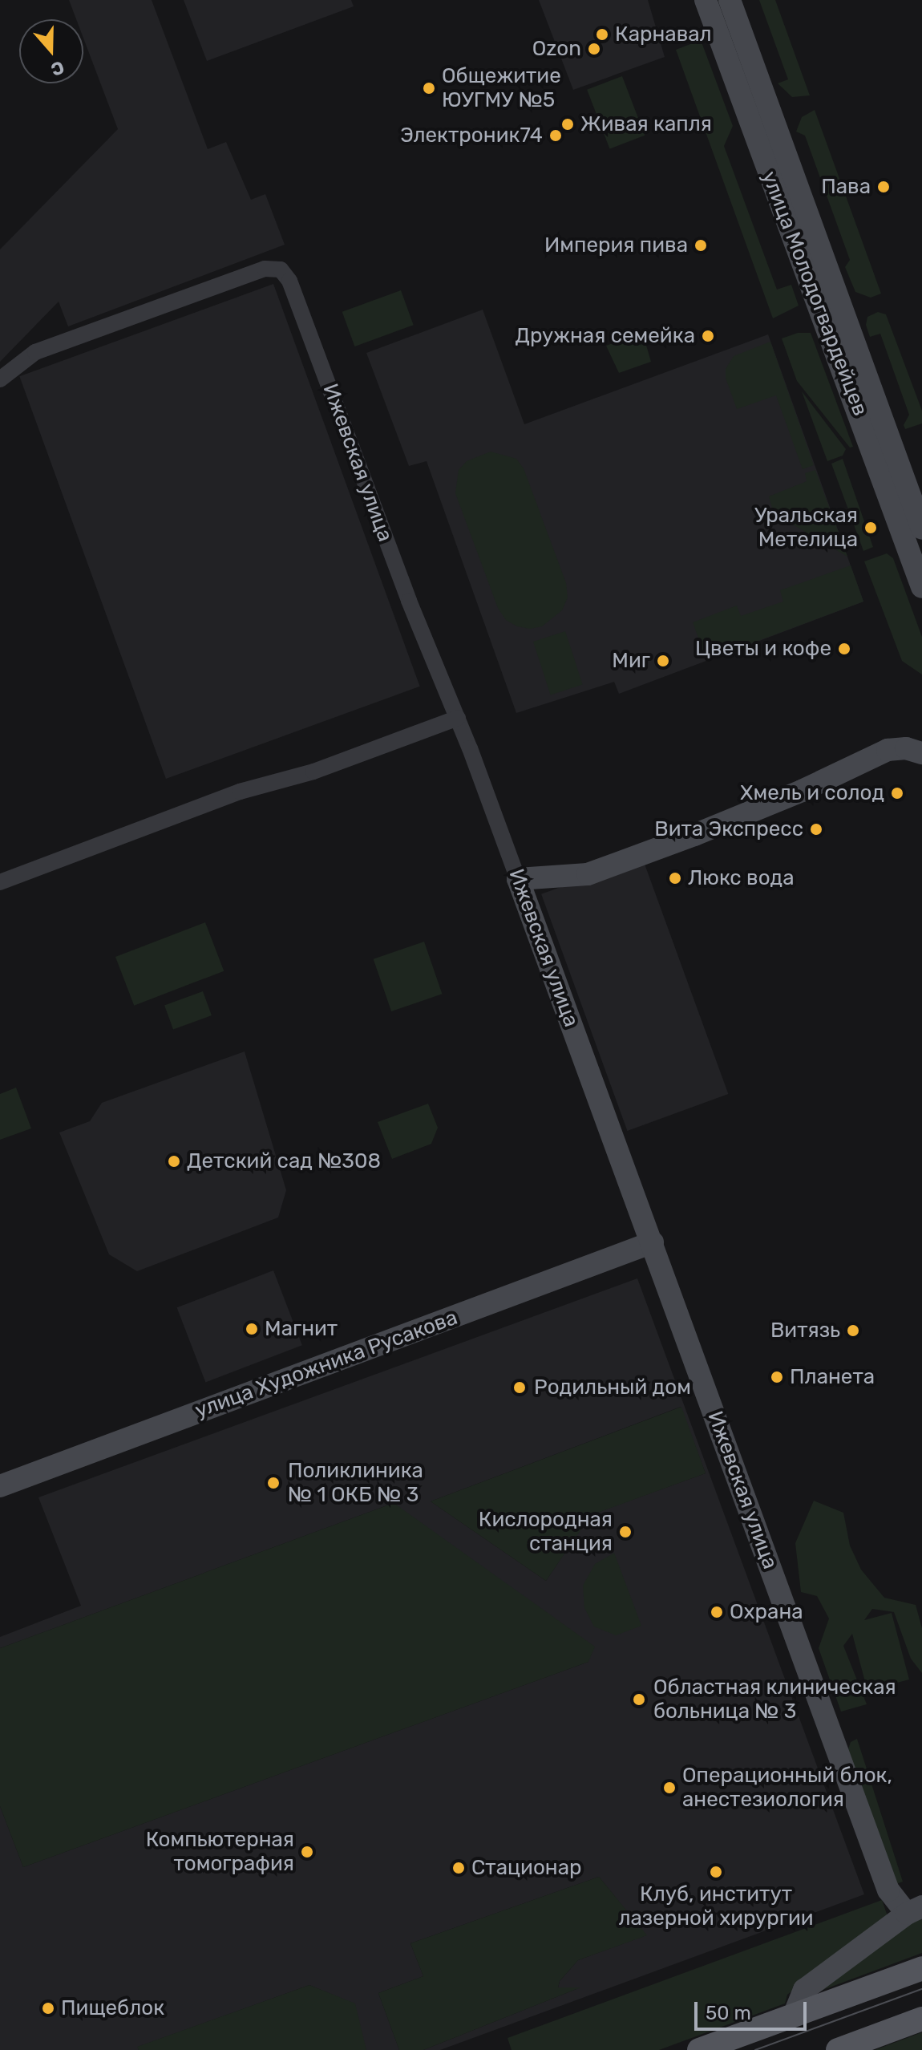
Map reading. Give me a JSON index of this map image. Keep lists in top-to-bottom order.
{
  "streets": {
    "street": ["улица Молодогвардейцев", "Ижевская улица", "улица Художника Русакова"]
  },
  "crossings": [
    ["Ижевская улица", "улица Художника Русакова"]
  ],
  "places": [
    "Карнавал",
    "Ozon",
    "Общежитие ЮУГМУ №5",
    "Живая капля",
    "Электроник74",
    "Пава",
    "Империя пива",
    "Дружная семейка",
    "Уральская Метелица",
    "Цветы и кофе",
    "Миг",
    "Хмель и солод",
    "Вита Экспресс",
    "Люкс вода",
    "Детский сад №308",
    "Магнит",
    "Витязь",
    "Планета",
    "Родильный дом",
    "Поликлиника № 1 ОКБ № 3",
    "Кислородная станция",
    "Охрана",
    "Областная клиническая больница № 3",
    "Операционный блок, анестезиология",
    "Компьютерная томография",
    "Стационар",
    "Клуб, институт лазерной хирургии",
    "Пищеблок"
  ],
  "scale_bar": "50 m",
  "north": "bottom"
}
